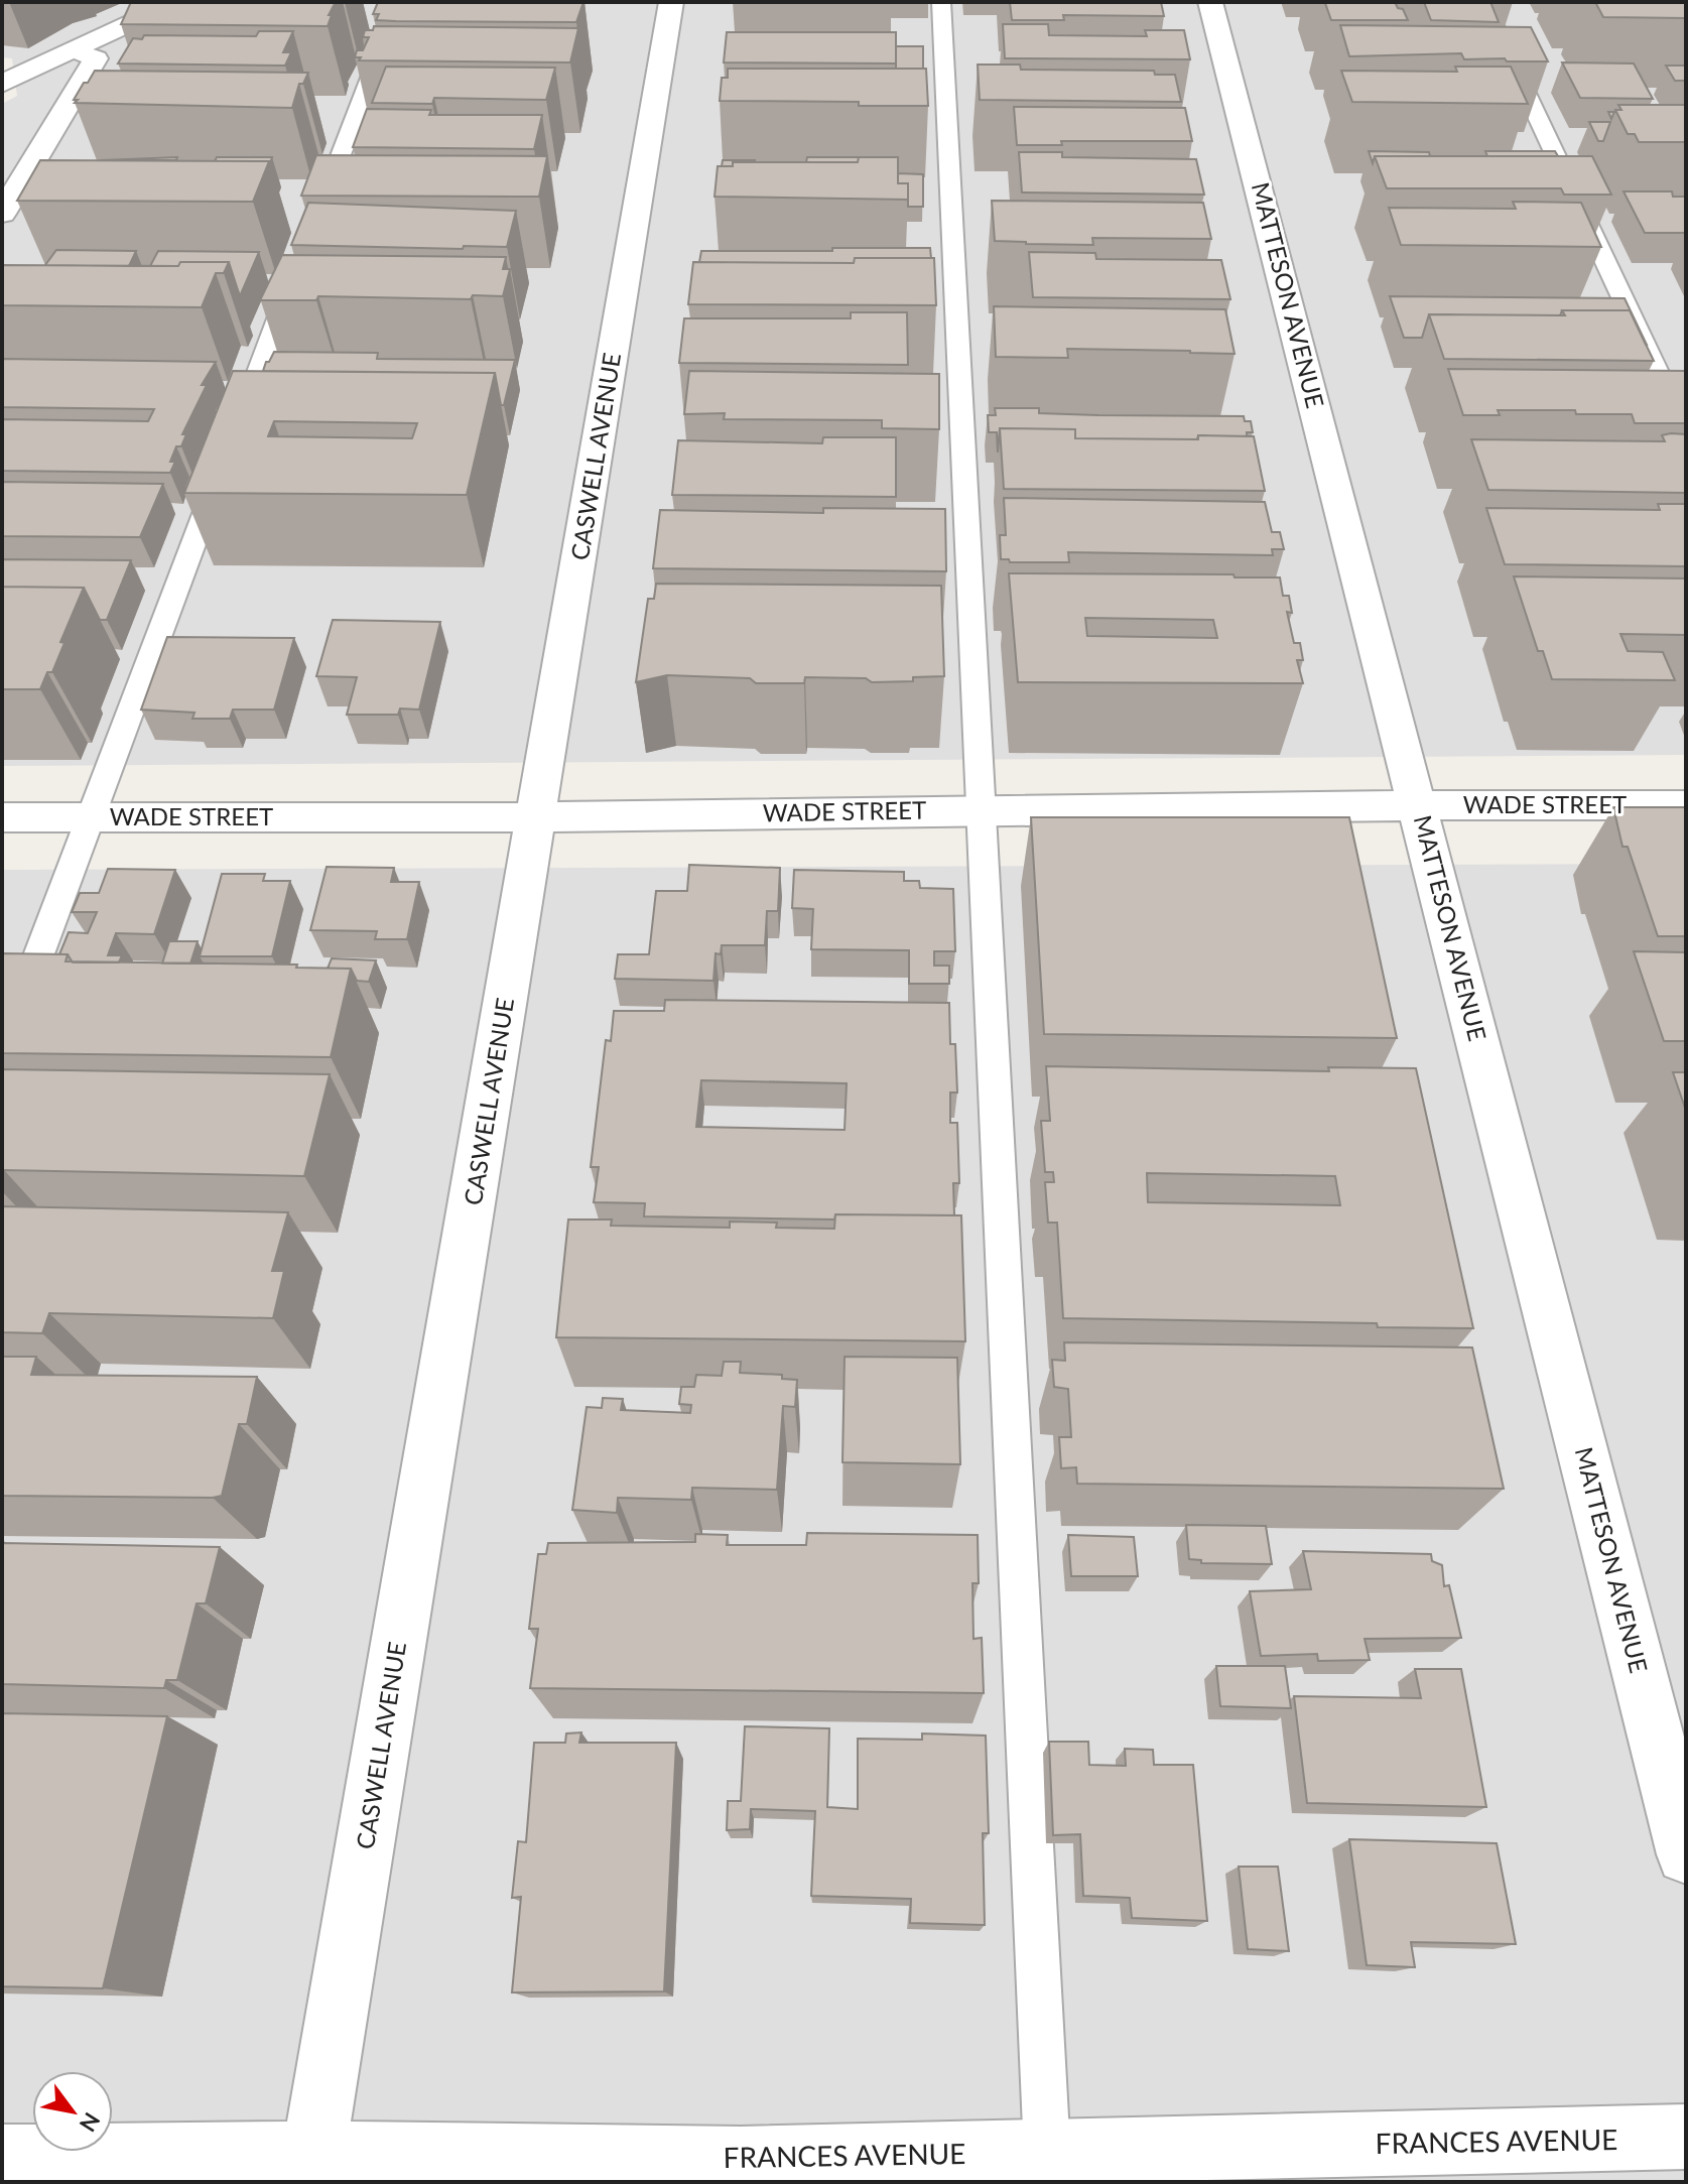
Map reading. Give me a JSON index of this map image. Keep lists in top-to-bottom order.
{
  "streets": {
    "street": [
      "MATTESON AVENUE",
      "CASWELL AVENUE",
      "WADE STREET",
      "FRANCES AVENUE"
    ]
  },
  "crossings": [
    ["MATTESON AVENUE", "WADE STREET"],
    ["CASWELL AVENUE", "WADE STREET"],
    ["CASWELL AVENUE", "FRANCES AVENUE"]
  ],
  "north": "bottom right"
}
